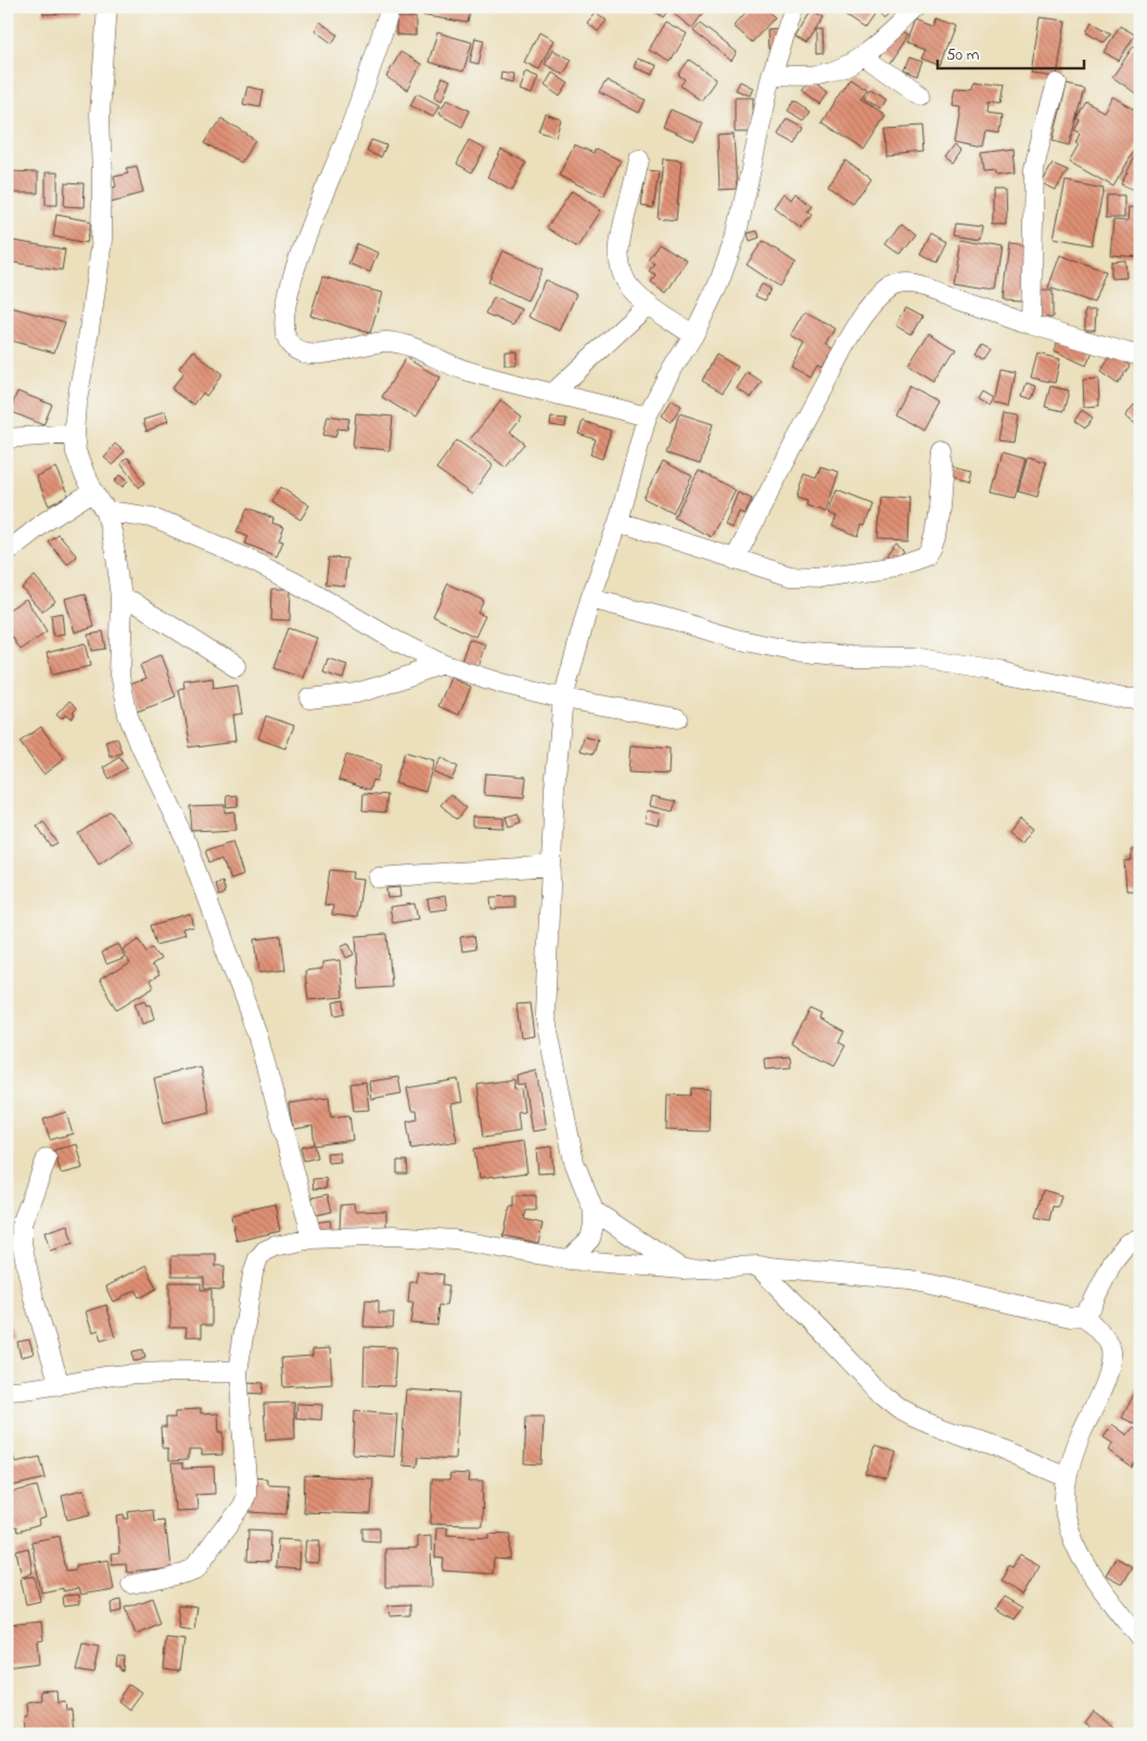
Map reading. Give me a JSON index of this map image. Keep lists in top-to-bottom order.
{
  "scale_bar": "50 m"
}
